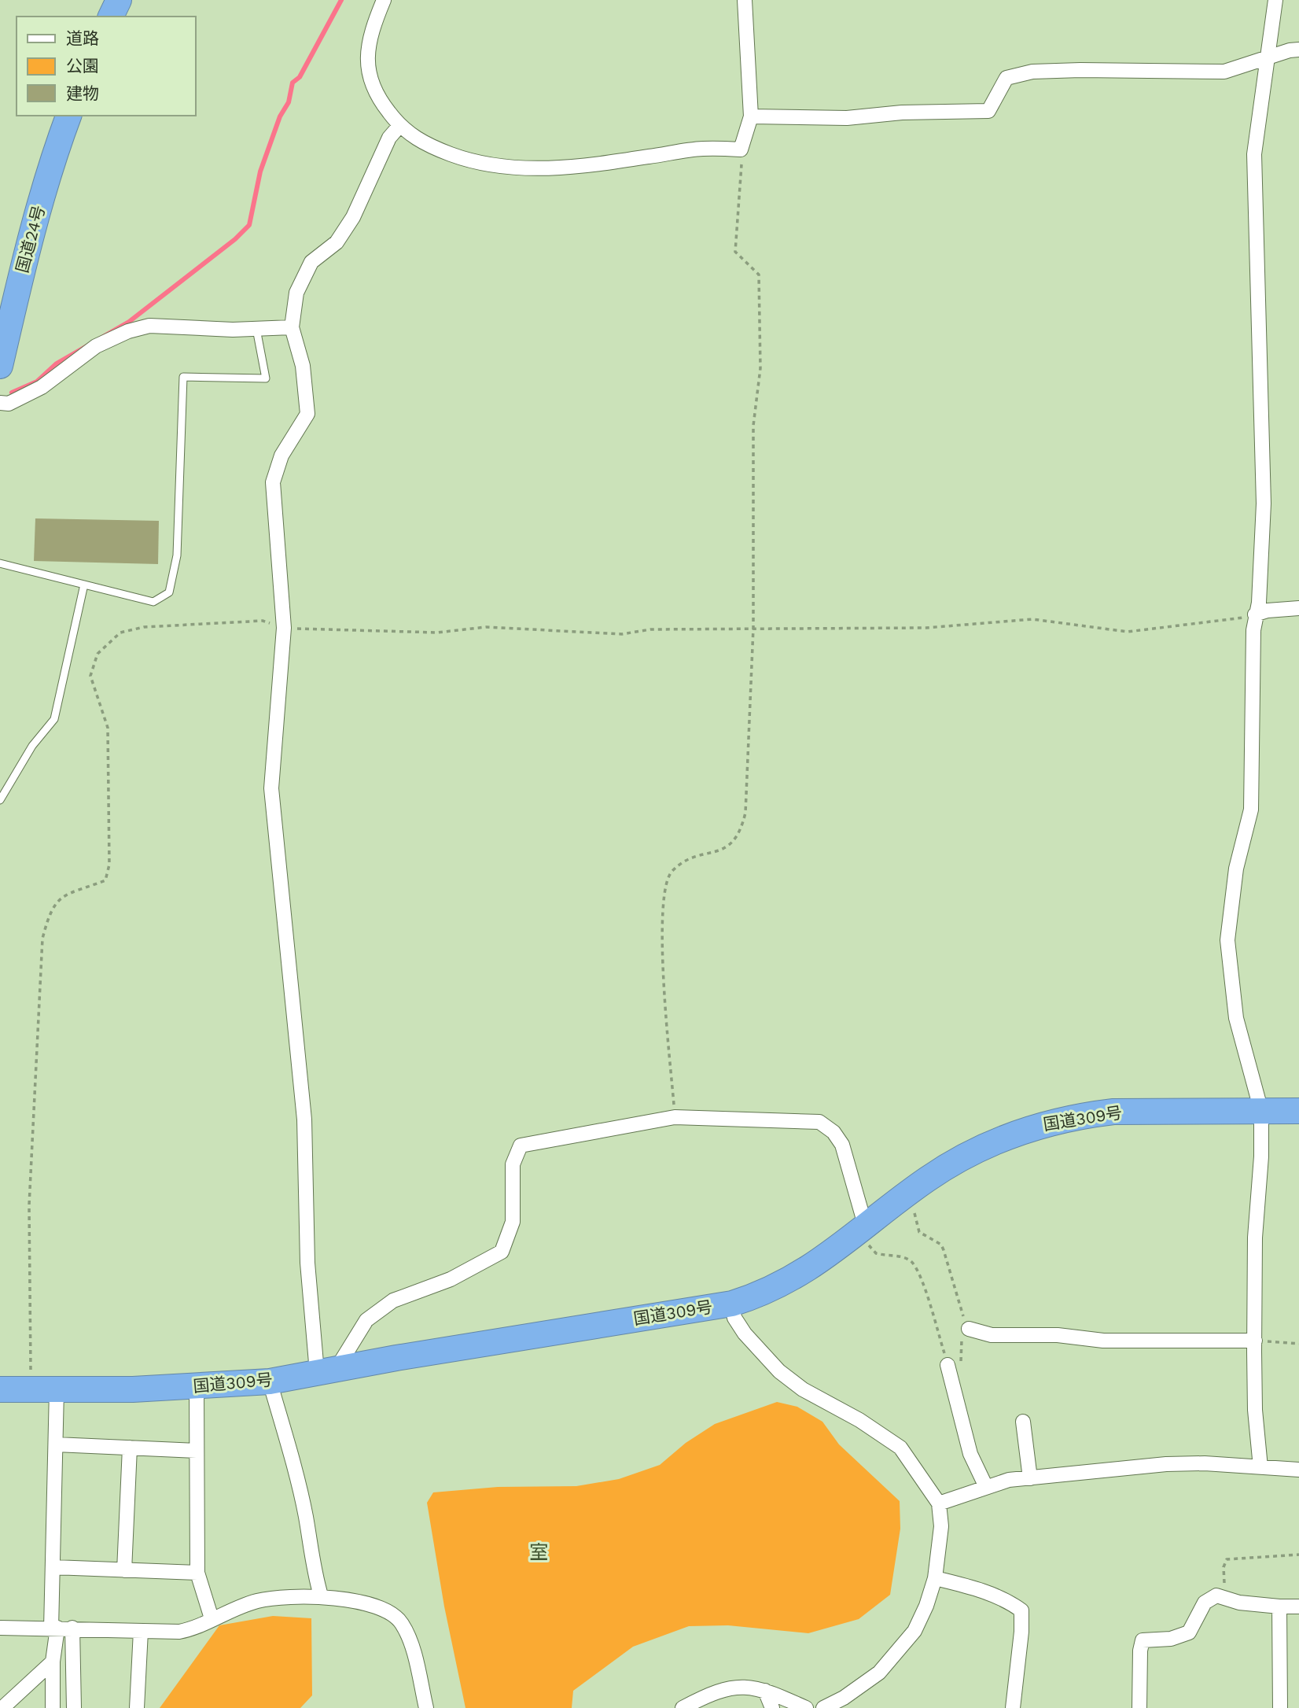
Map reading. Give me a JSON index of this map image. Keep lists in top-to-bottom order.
{
  "streets": {
    "highway": ["国道24号", "国道309号"]
  },
  "districts": ["室"],
  "legend": ["道路", "公園", "建物"]
}
